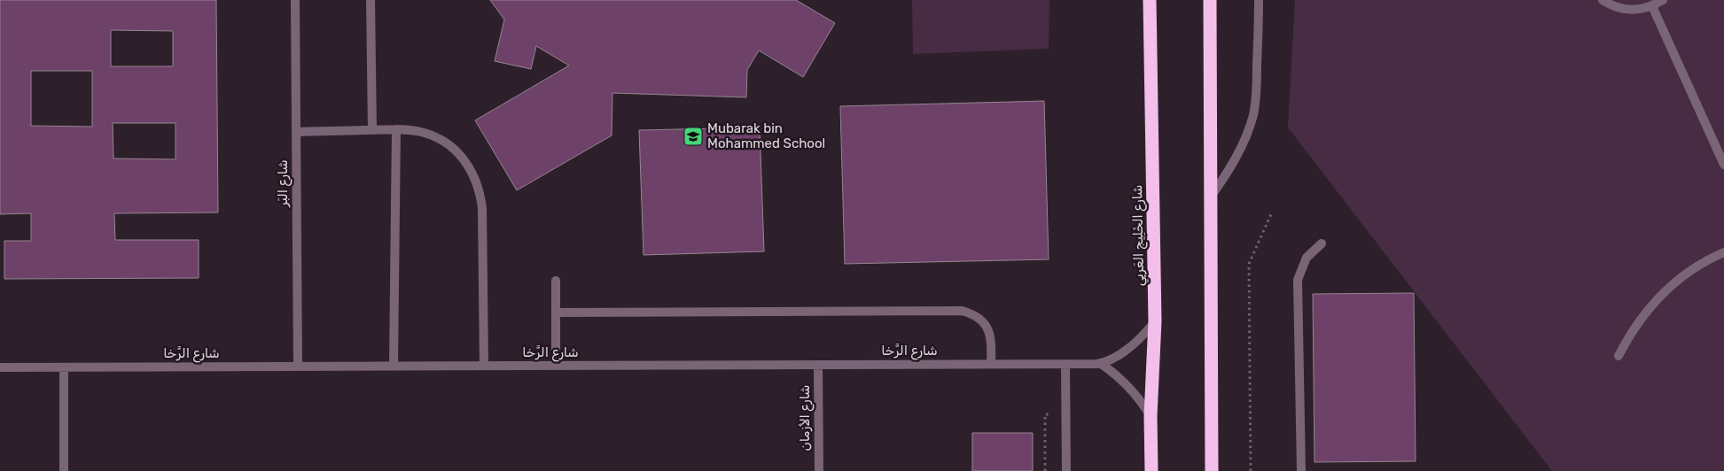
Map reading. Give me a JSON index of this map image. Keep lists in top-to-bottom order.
{
  "streets": {
    "highway": ["شارع الخَلِيج العَربِي"],
    "street": ["شارع البَر", "شارع الرَّخا", "شارع الأزمان"]
  },
  "crossings": [
    ["شارع البَر", "شارع الرَّخا"],
    ["شارع الخَلِيج العَربِي", "شارع الرَّخا"],
    ["شارع الرَّخا", "شارع الأزمان"]
  ],
  "places": {
    "school or university": ["Mubarak bin Mohammed School"]
  }
}
